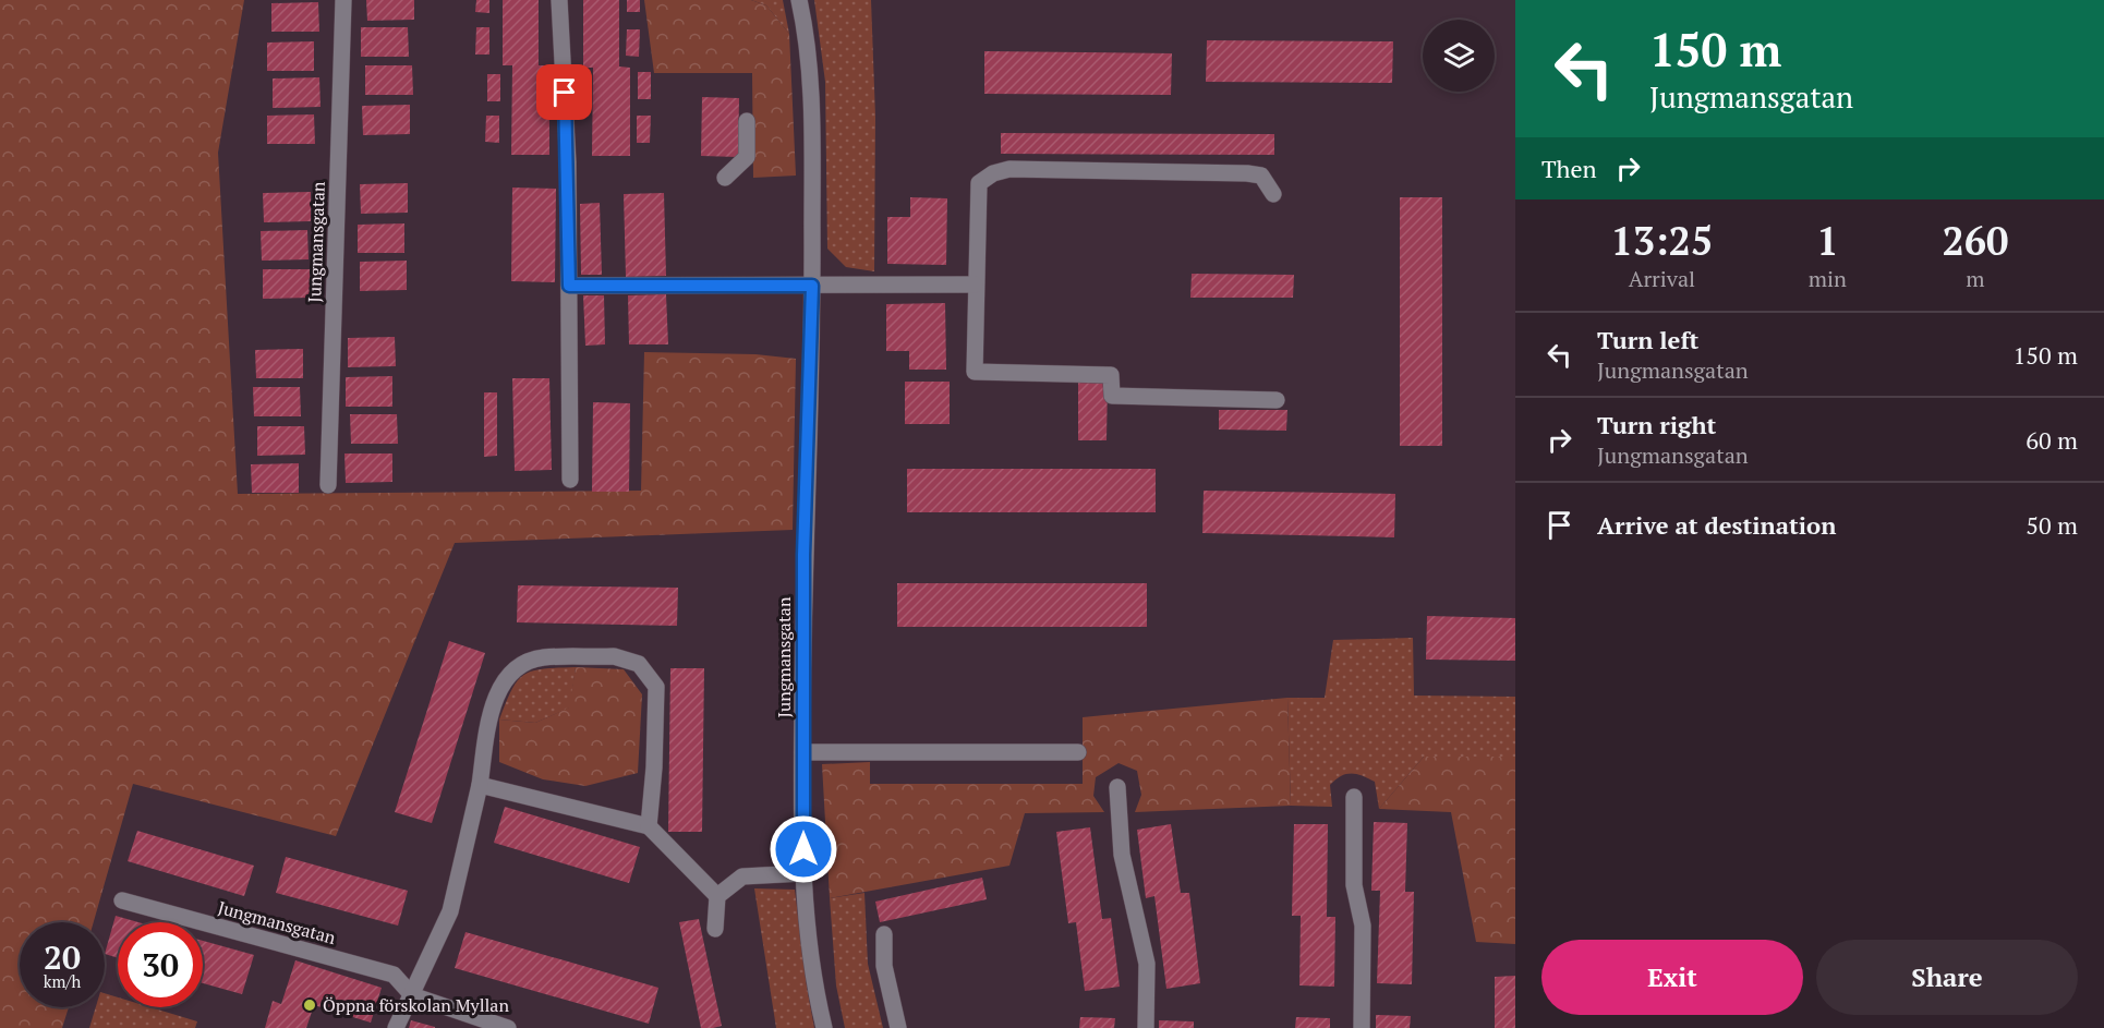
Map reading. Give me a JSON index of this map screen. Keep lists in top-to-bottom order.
{
  "streets": {
    "street": ["Jungmansgatan"]
  },
  "places": ["Öppna förskolan Myllan"],
  "page": {
    "turn": ["150 m", "Jungmansgatan"],
    "then": "Then",
    "eta": [
      "13:25",
      "Arrival",
      "1",
      "min",
      "260",
      "m"
    ],
    "list": [
      {
        "name": "Turn left",
        "note": "Jungmansgatan",
        "value": "150 m"
      },
      {
        "name": "Turn right",
        "note": "Jungmansgatan",
        "value": "60 m"
      },
      {
        "name": "Arrive at destination",
        "value": "50 m"
      }
    ],
    "speed": "20 km/h",
    "limit": "30",
    "buttons": ["Exit", "Share"]
  }
}
